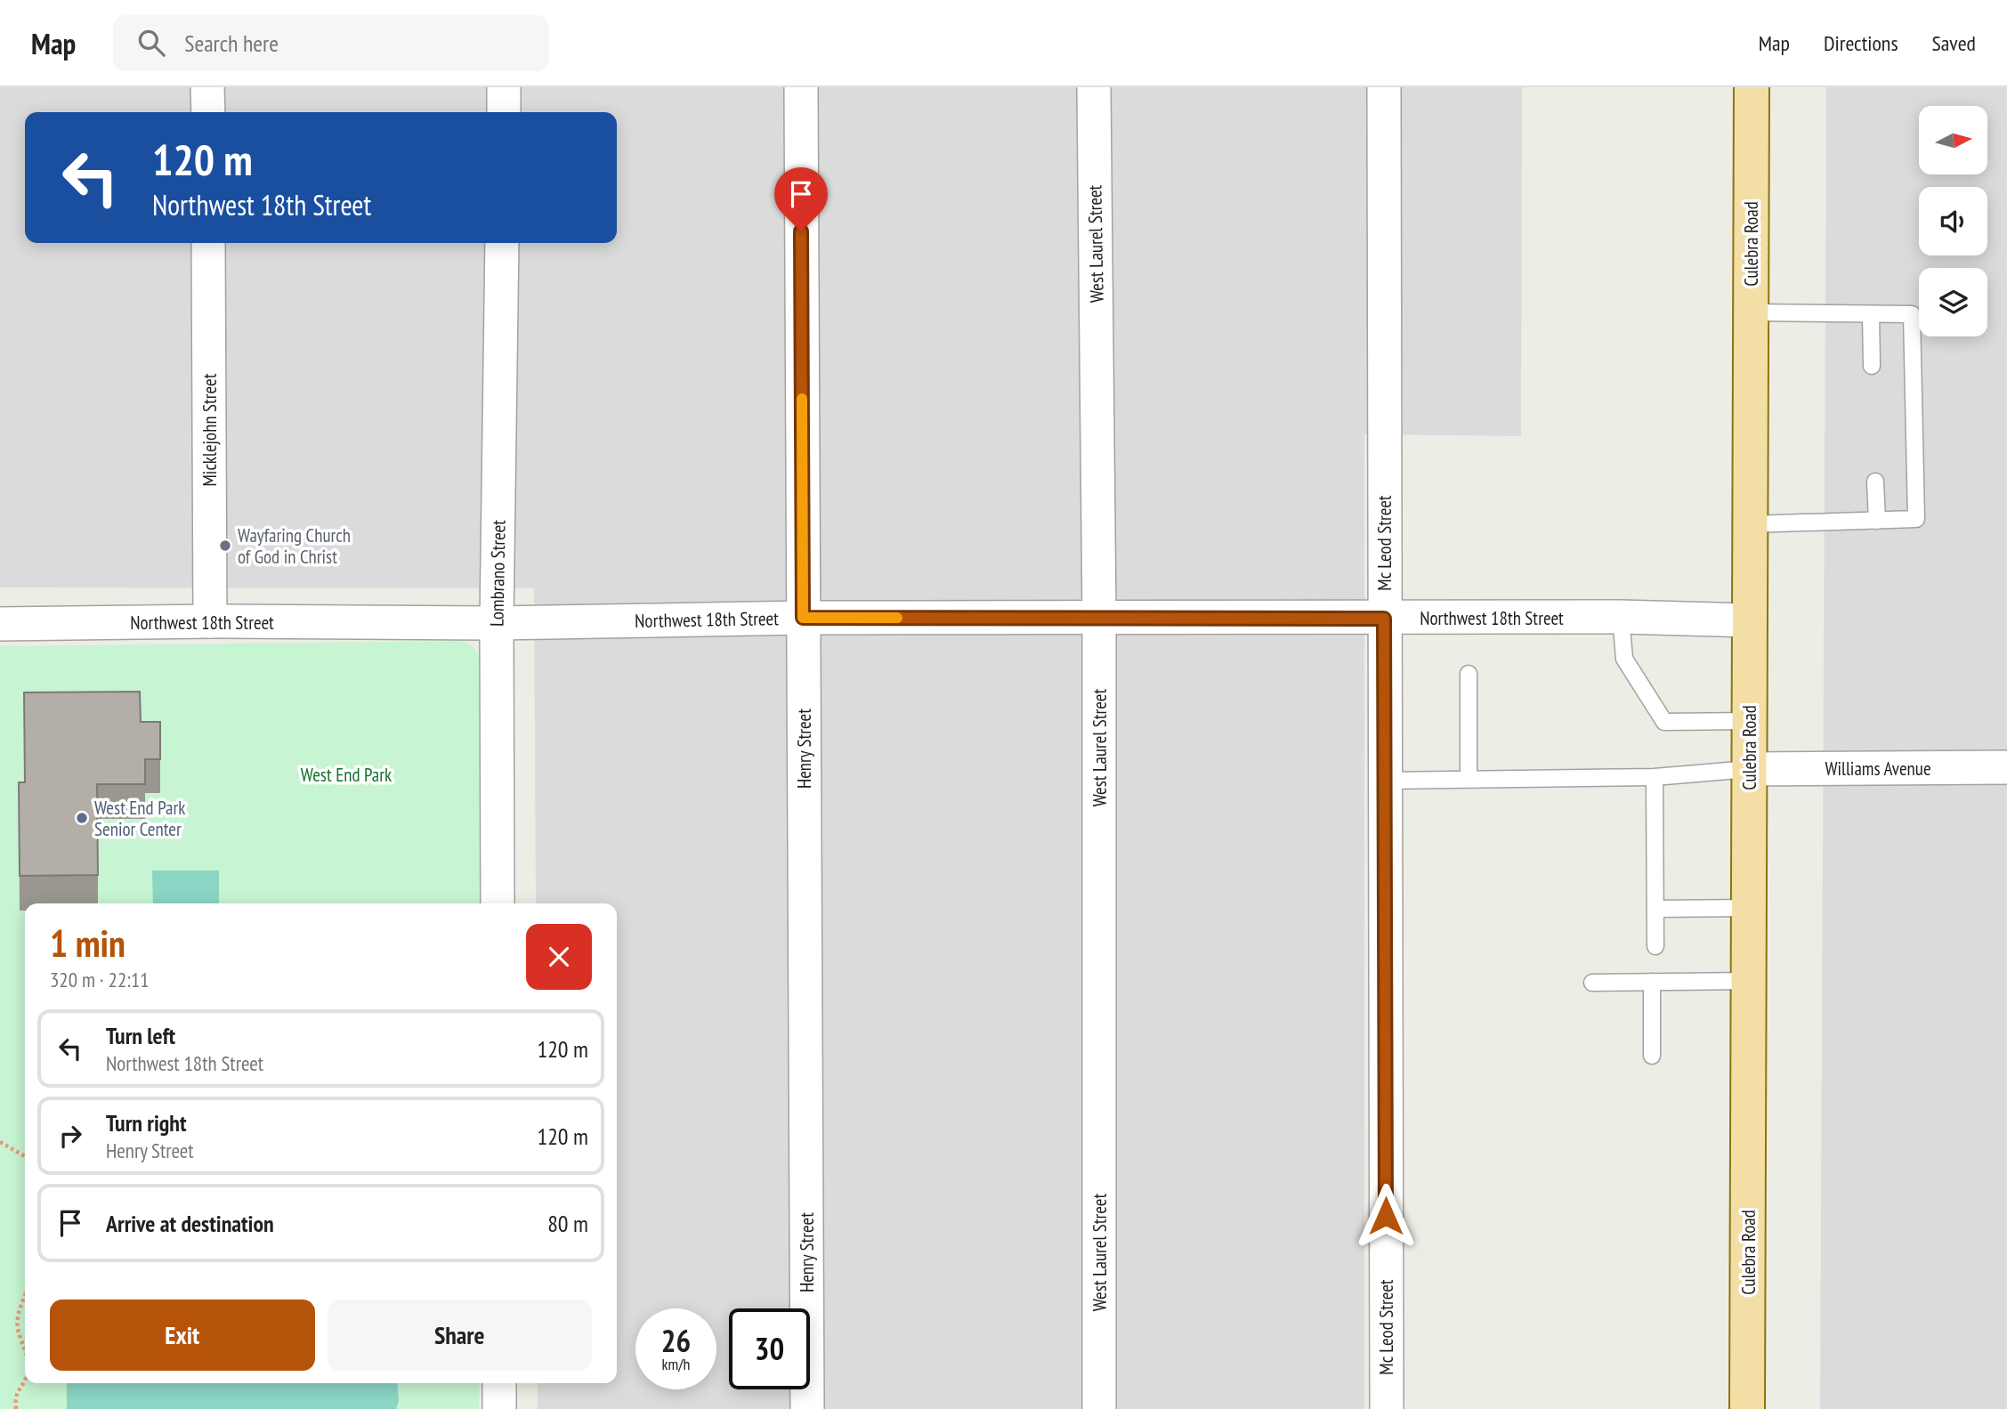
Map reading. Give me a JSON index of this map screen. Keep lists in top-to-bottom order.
{
  "streets": {
    "main road": ["Culebra Road"],
    "street": [
      "West Laurel Street",
      "Micklejohn Street",
      "Mc Leod Street",
      "Lombrano Street",
      "Northwest 18th Street",
      "Henry Street",
      "Williams Avenue"
    ]
  },
  "crossings": [
    ["West Laurel Street", "Northwest 18th Street"],
    ["Culebra Road", "Northwest 18th Street"],
    ["Culebra Road", "Williams Avenue"],
    ["Micklejohn Street", "Northwest 18th Street"],
    ["Mc Leod Street", "Northwest 18th Street"],
    ["Lombrano Street", "Northwest 18th Street"],
    ["Northwest 18th Street", "Henry Street"]
  ],
  "parks": ["West End Park"],
  "places": ["Wayfaring Church of God in Christ", "West End Park Senior Center"],
  "north": "right",
  "page": {
    "header": "Map",
    "search": "Search here",
    "nav": ["Map", "Directions", "Saved"],
    "turn": ["120 m", "Northwest 18th Street"],
    "heading": ["1 min", "320 m · 22:11"],
    "list": [
      {
        "name": "Turn left",
        "note": "Northwest 18th Street",
        "value": "120 m"
      },
      {
        "name": "Turn right",
        "note": "Henry Street",
        "value": "120 m"
      },
      {
        "name": "Arrive at destination",
        "value": "80 m"
      }
    ],
    "buttons": ["Exit", "Share"],
    "speed": "26 km/h",
    "limit": "30"
  }
}
